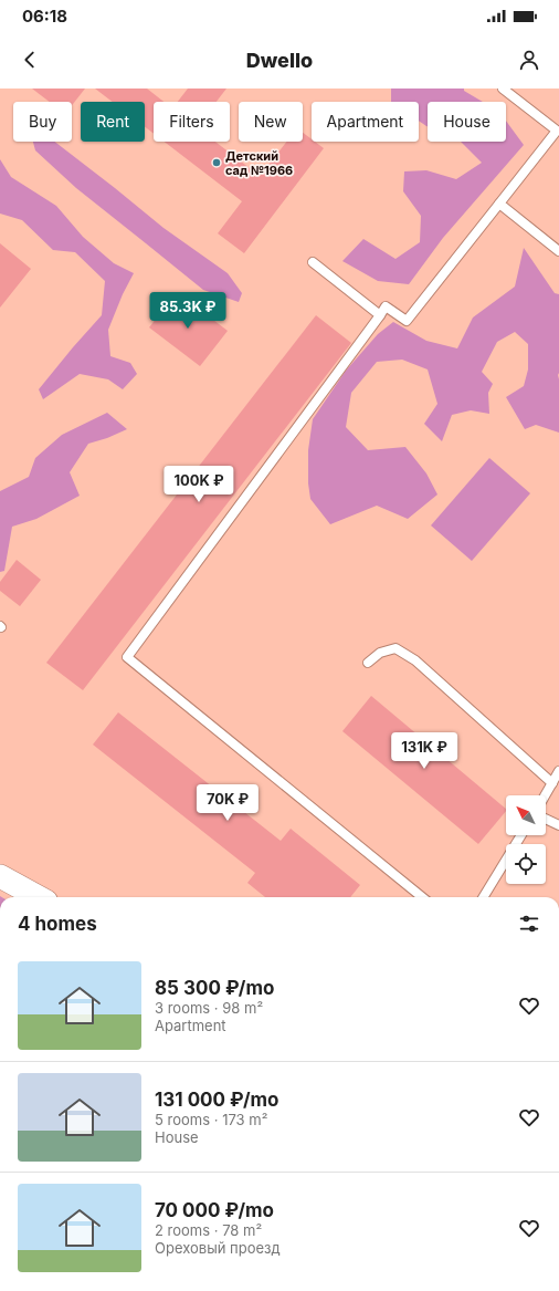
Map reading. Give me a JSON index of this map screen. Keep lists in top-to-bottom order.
{
  "places": ["Детский сад №1966"],
  "north": "top left",
  "page": {
    "status": "06:18",
    "header": "Dwello",
    "chip": [
      "Buy",
      "Rent",
      "Filters",
      "New",
      "Apartment",
      "House"
    ],
    "price": [
      "85.3K ₽",
      "100K ₽",
      "131K ₽",
      "70K ₽"
    ],
    "heading": "4 homes",
    "list": [
      {
        "name": "85 300 ₽/mo",
        "note": "3 rooms · 98 m² · Apartment"
      },
      {
        "name": "131 000 ₽/mo",
        "note": "5 rooms · 173 m² · House"
      },
      {
        "name": "70 000 ₽/mo",
        "note": "2 rooms · 78 m² · Ореховый проезд"
      }
    ]
  }
}
